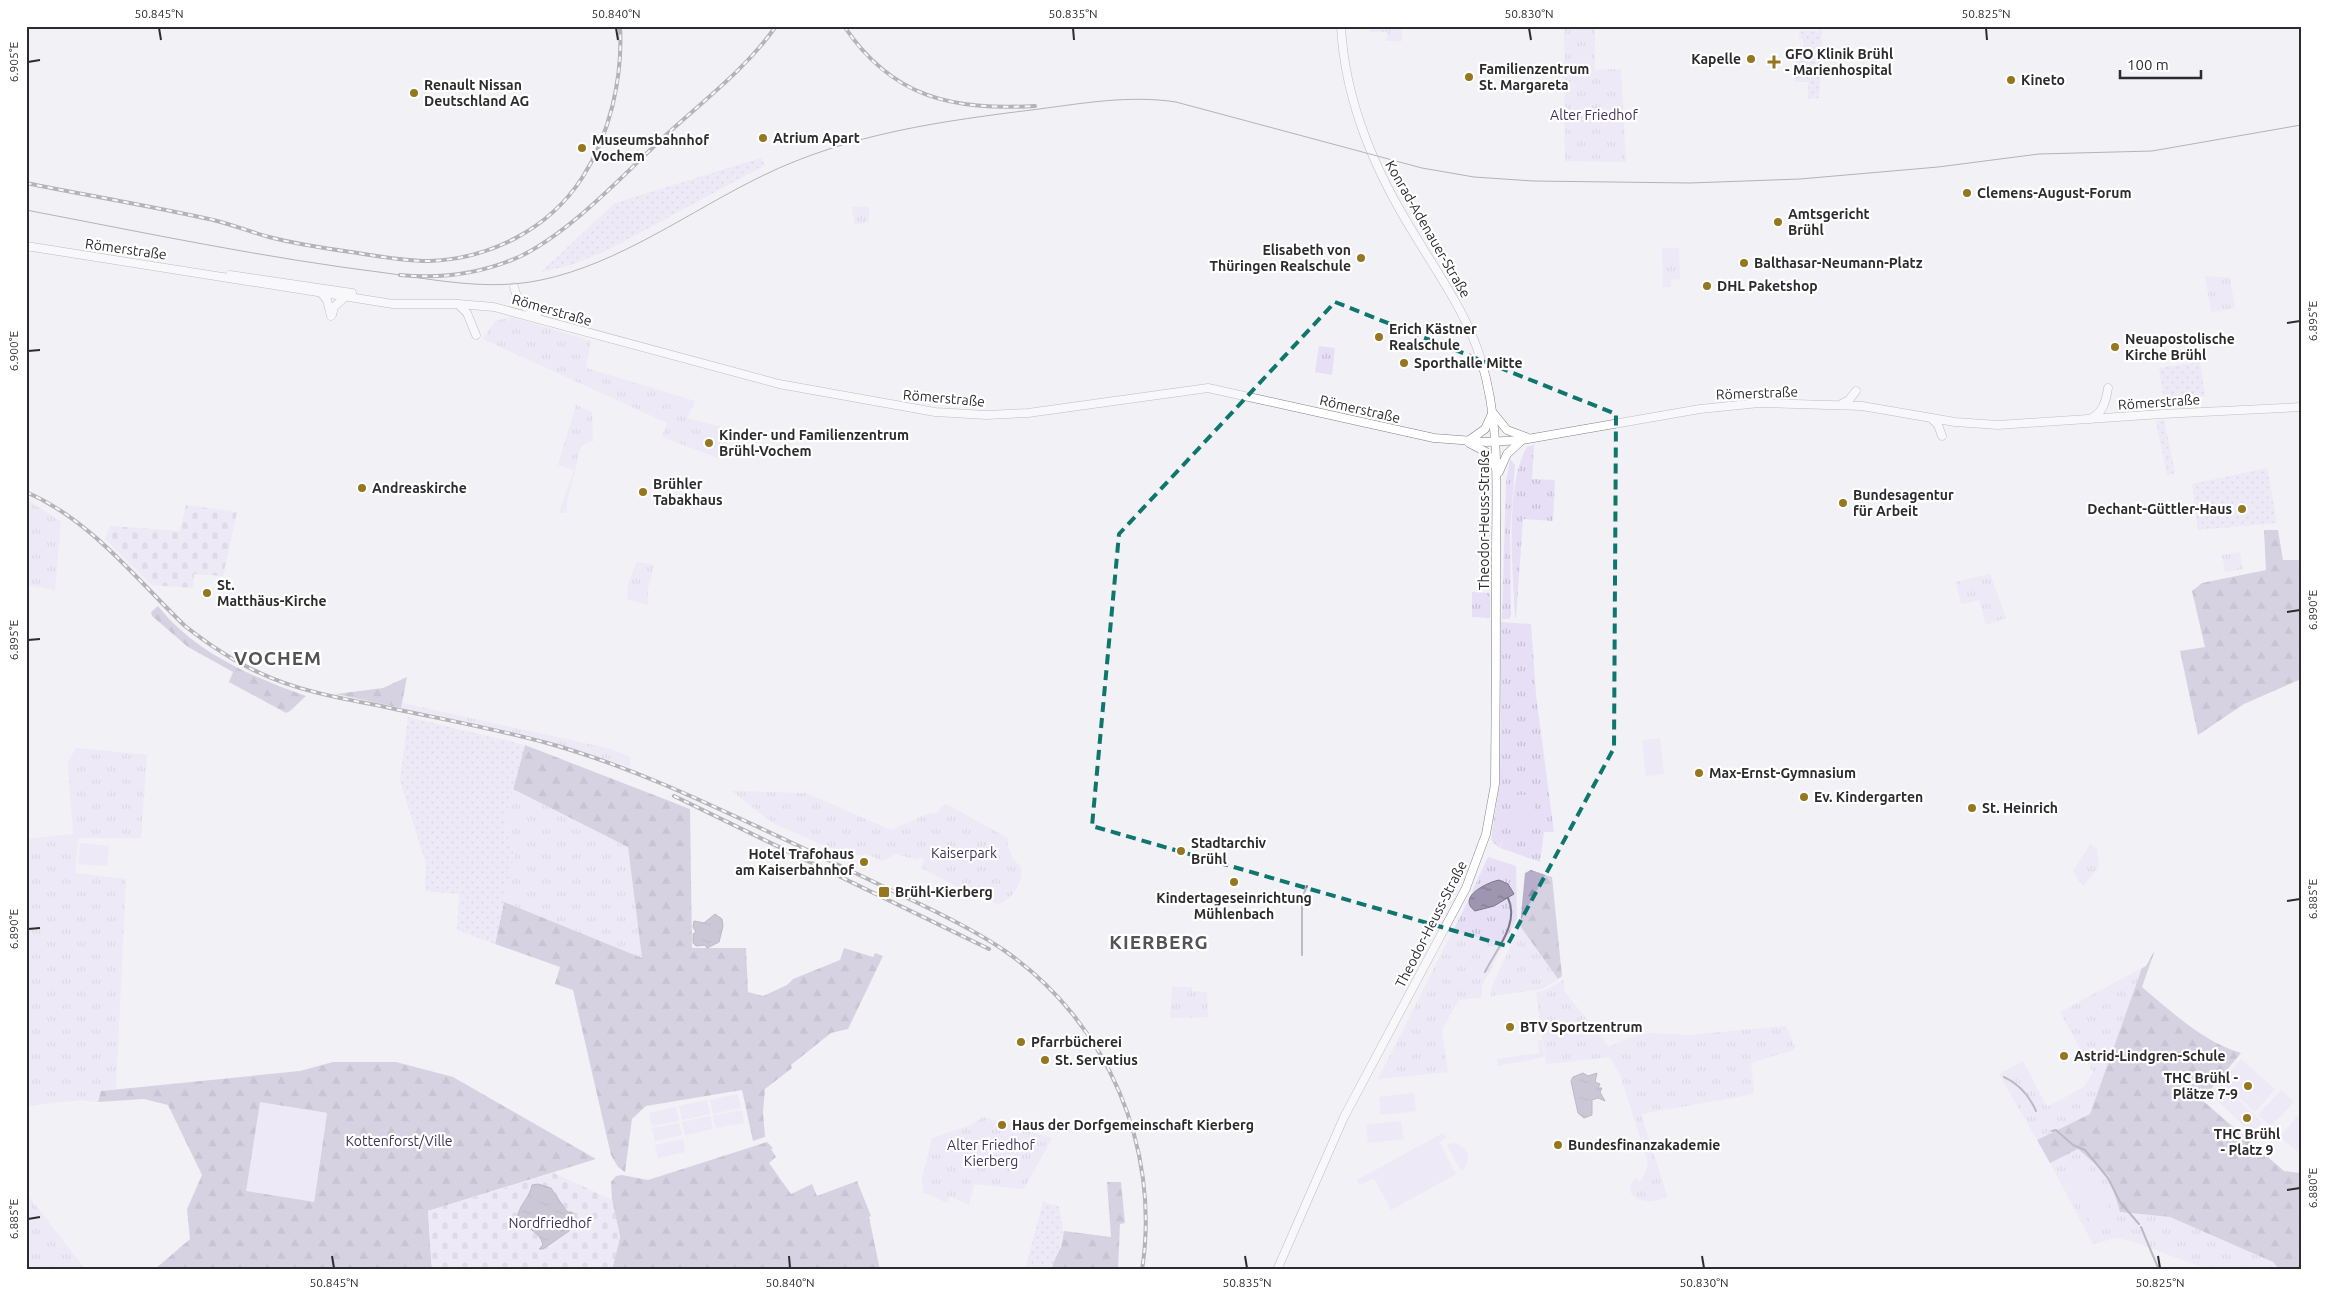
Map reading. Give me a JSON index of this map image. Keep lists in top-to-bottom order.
{
  "streets": {
    "main road": ["Konrad-Adenauer-Straße", "Römerstraße", "Theodor-Heuss-Straße"]
  },
  "crossings": [
    ["Konrad-Adenauer-Straße", "Römerstraße"],
    ["Konrad-Adenauer-Straße", "Theodor-Heuss-Straße"],
    ["Römerstraße", "Theodor-Heuss-Straße"]
  ],
  "districts": ["VOCHEM", "KIERBERG"],
  "parks": [
    "Alter Friedhof",
    "Kaiserpark",
    "Kottenforst/Ville",
    "Alter Friedhof Kierberg",
    "Nordfriedhof"
  ],
  "places": {
    "other": [
      "Kapelle",
      "Familienzentrum St. Margareta",
      "Kineto",
      "Renault Nissan Deutschland AG",
      "Atrium Apart",
      "Museumsbahnhof Vochem",
      "Clemens-August-Forum",
      "Amtsgericht Brühl",
      "Elisabeth von Thüringen Realschule",
      "Balthasar-Neumann-Platz",
      "DHL Paketshop",
      "Erich Kästner Realschule",
      "Neuapostolische Kirche Brühl",
      "Sporthalle Mitte",
      "Kinder- und Familienzentrum Brühl-Vochem",
      "Andreaskirche",
      "Brühler Tabakhaus",
      "Bundesagentur für Arbeit",
      "Dechant-Güttler-Haus",
      "St. Matthäus-Kirche",
      "Max-Ernst-Gymnasium",
      "Ev. Kindergarten",
      "St. Heinrich",
      "Stadtarchiv Brühl",
      "Hotel Trafohaus am Kaiserbahnhof",
      "Kindertageseinrichtung Mühlenbach",
      "BTV Sportzentrum",
      "Pfarrbücherei",
      "Astrid-Lindgren-Schule",
      "St. Servatius",
      "THC Brühl - Plätze 7-9",
      "THC Brühl - Platz 9",
      "Haus der Dorfgemeinschaft Kierberg",
      "Bundesfinanzakademie"
    ],
    "health": ["GFO Klinik Brühl - Marienhospital"],
    "transit": ["Brühl-Kierberg"]
  },
  "scale_bar": "100 m",
  "coordinates": [
    "50.845°N",
    "50.840°N",
    "50.835°N",
    "50.830°N",
    "50.825°N",
    "6.905°E",
    "6.895°E",
    "6.900°E",
    "6.890°E",
    "6.885°E",
    "6.880°E"
  ]
}
